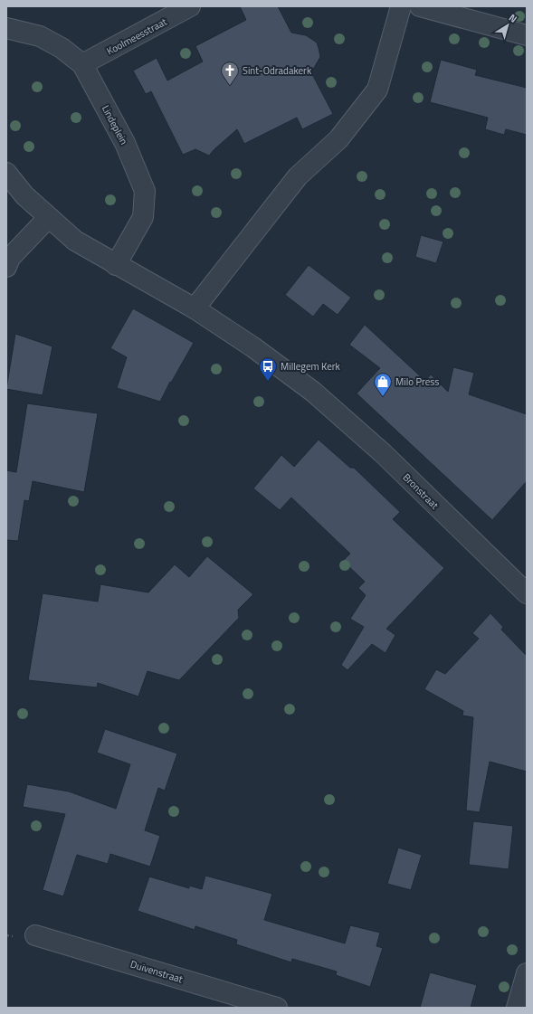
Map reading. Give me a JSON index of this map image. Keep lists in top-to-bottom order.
{
  "streets": {
    "street": [
      "Koolmeesstraat",
      "Lindeplein",
      "Bronstraat",
      "Duivenstraat"
    ]
  },
  "crossings": [
    ["Koolmeesstraat", "Lindeplein"]
  ],
  "places": {
    "church": ["Sint-Odradakerk"],
    "bus stop": ["Millegem Kerk"],
    "shop": ["Milo Press"]
  },
  "north": "top right"
}
